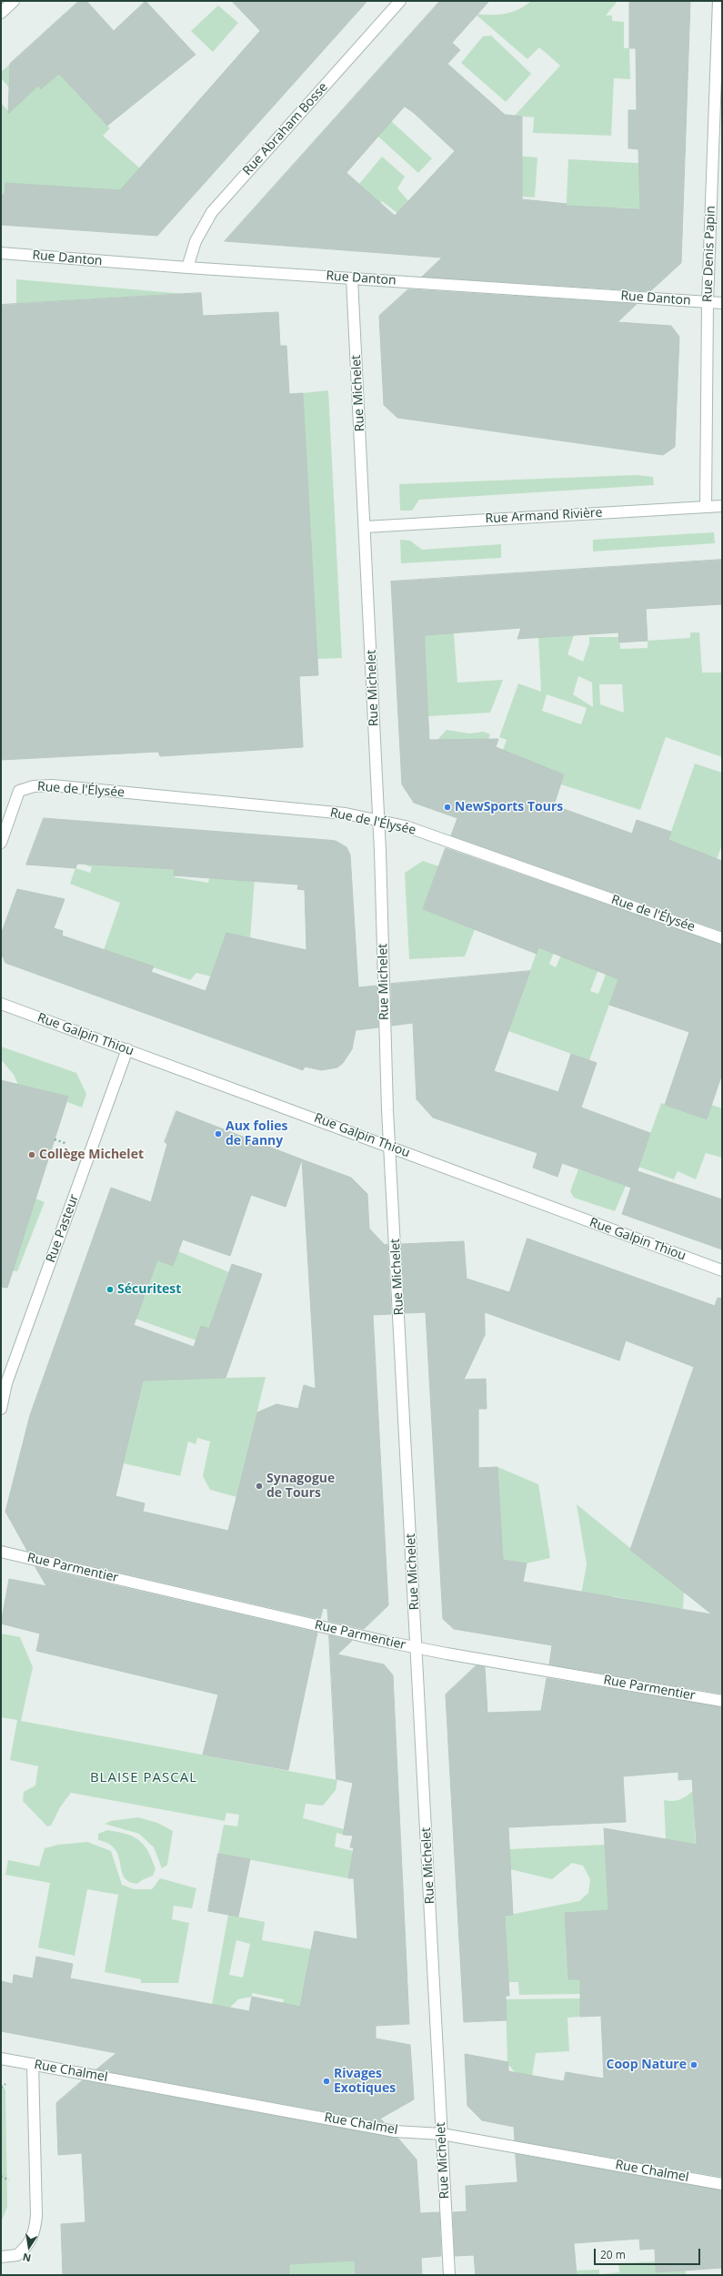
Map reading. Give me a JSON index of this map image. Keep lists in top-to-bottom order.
{
  "streets": {
    "street": [
      "Rue Abraham Bosse",
      "Rue Denis Papin",
      "Rue Danton",
      "Rue Michelet",
      "Rue Armand Rivière",
      "Rue de l'Élysée",
      "Rue Galpin Thiou",
      "Rue Pasteur",
      "Rue Parmentier",
      "Rue Chalmel"
    ]
  },
  "crossings": [
    ["Rue Abraham Bosse", "Rue Danton"],
    ["Rue Denis Papin", "Rue Danton"],
    ["Rue Denis Papin", "Rue Armand Rivière"],
    ["Rue Danton", "Rue Michelet"],
    ["Rue Michelet", "Rue Armand Rivière"],
    ["Rue Michelet", "Rue de l'Élysée"],
    ["Rue Michelet", "Rue Galpin Thiou"],
    ["Rue Michelet", "Rue Parmentier"],
    ["Rue Michelet", "Rue Chalmel"],
    ["Rue Galpin Thiou", "Rue Pasteur"]
  ],
  "districts": ["BLAISE PASCAL"],
  "places": [
    "NewSports Tours",
    "Aux folies de Fanny",
    "Collège Michelet",
    "Sécuritest",
    "Synagogue de Tours",
    "Coop Nature",
    "Rivages Exotiques"
  ],
  "scale_bar": "20 m",
  "north": "bottom"
}
